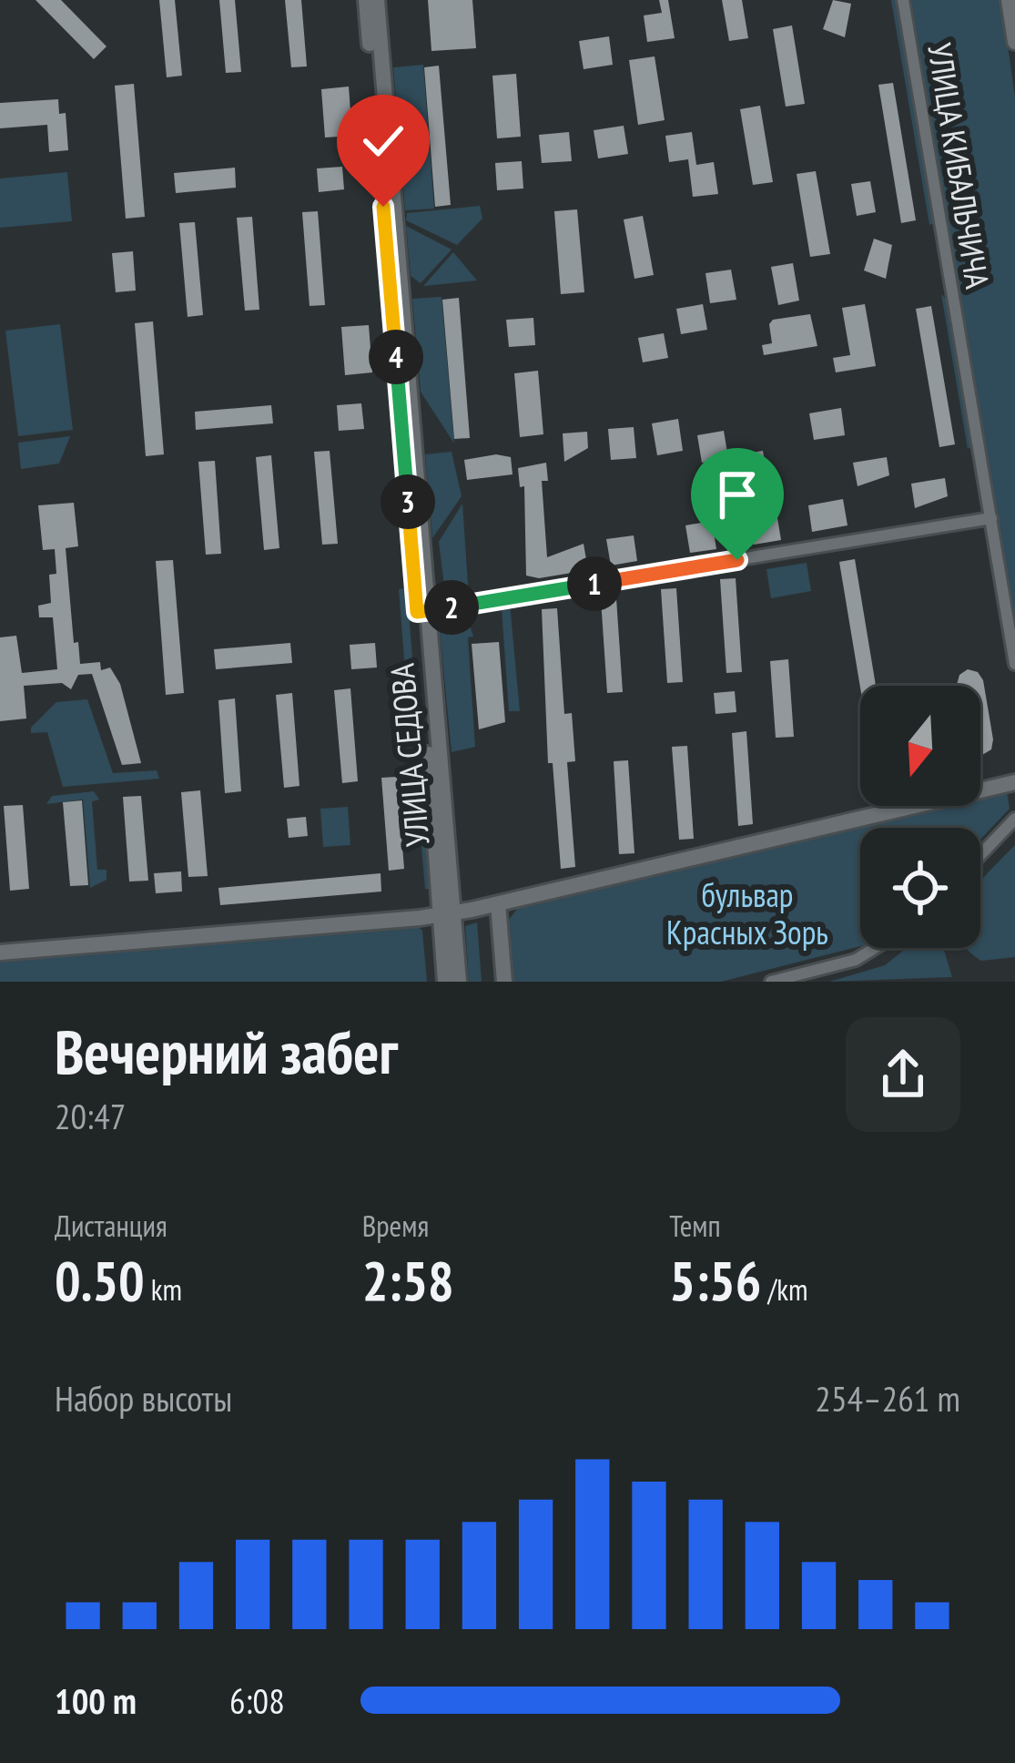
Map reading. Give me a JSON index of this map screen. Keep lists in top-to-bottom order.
{
  "streets": {
    "main road": ["УЛИЦА СЕДОВА"],
    "street": ["УЛИЦА КИБАЛЬЧИЧА"]
  },
  "parks": ["бульвар Красных Зорь"],
  "north": "bottom",
  "page": {
    "pins": [
      "4",
      "3",
      "1",
      "2"
    ],
    "heading": ["Вечерний забег", "20:47"],
    "stats": [
      ["Дистанция", "0.50 km"],
      ["Время", "2:58"],
      ["Темп", "5:56 /km"]
    ],
    "chart": ["Набор высоты", "254–261 m"],
    "list": [
      {
        "name": "100 m",
        "note": "6:08"
      }
    ]
  }
}
